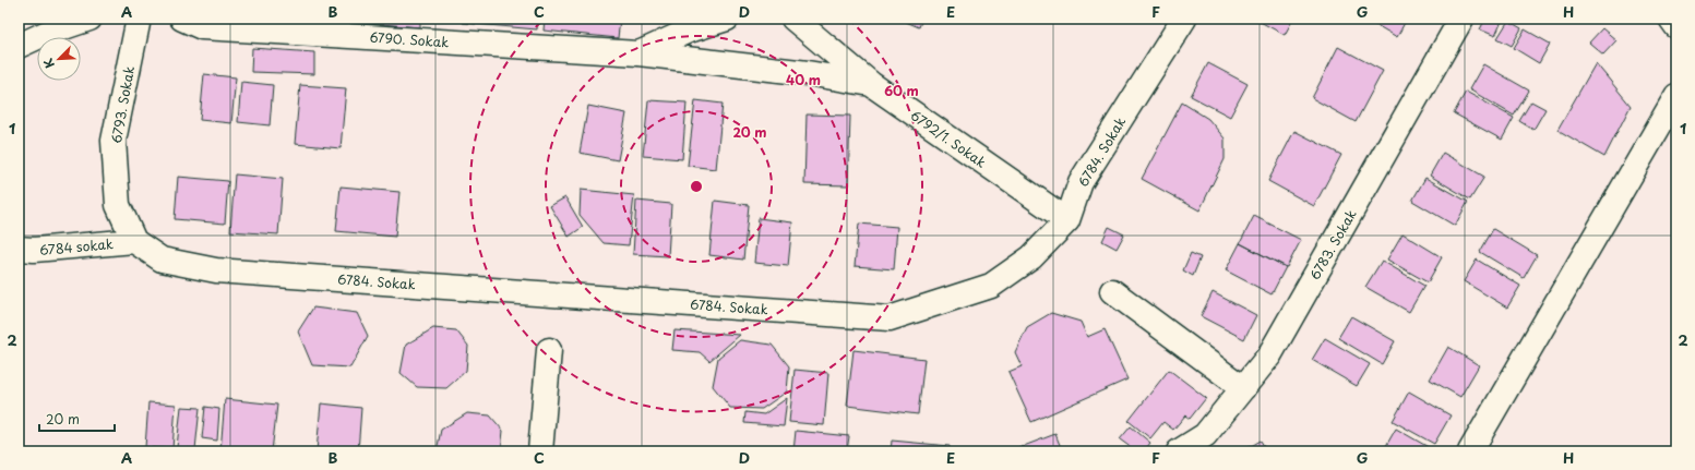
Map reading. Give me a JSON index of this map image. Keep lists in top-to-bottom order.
{
  "streets": {
    "street": [
      "6790. Sokak",
      "6793. Sokak",
      "6792/1. Sokak",
      "6784. Sokak",
      "6783. Sokak",
      "6784 sokak"
    ]
  },
  "crossings": [
    ["6790. Sokak", "6792/1. Sokak"],
    ["6793. Sokak", "6784. Sokak"],
    ["6793. Sokak", "6784 sokak"],
    ["6792/1. Sokak", "6784. Sokak"],
    ["6784. Sokak", "6784 sokak"]
  ],
  "scale_bar": "20 m",
  "north": "bottom left",
  "grid": {
    "columns": [
      "A",
      "B",
      "C",
      "D",
      "E",
      "F",
      "G",
      "H"
    ],
    "rows": ["1", "2"]
  },
  "rings": ["40 m", "60 m", "20 m"]
}
